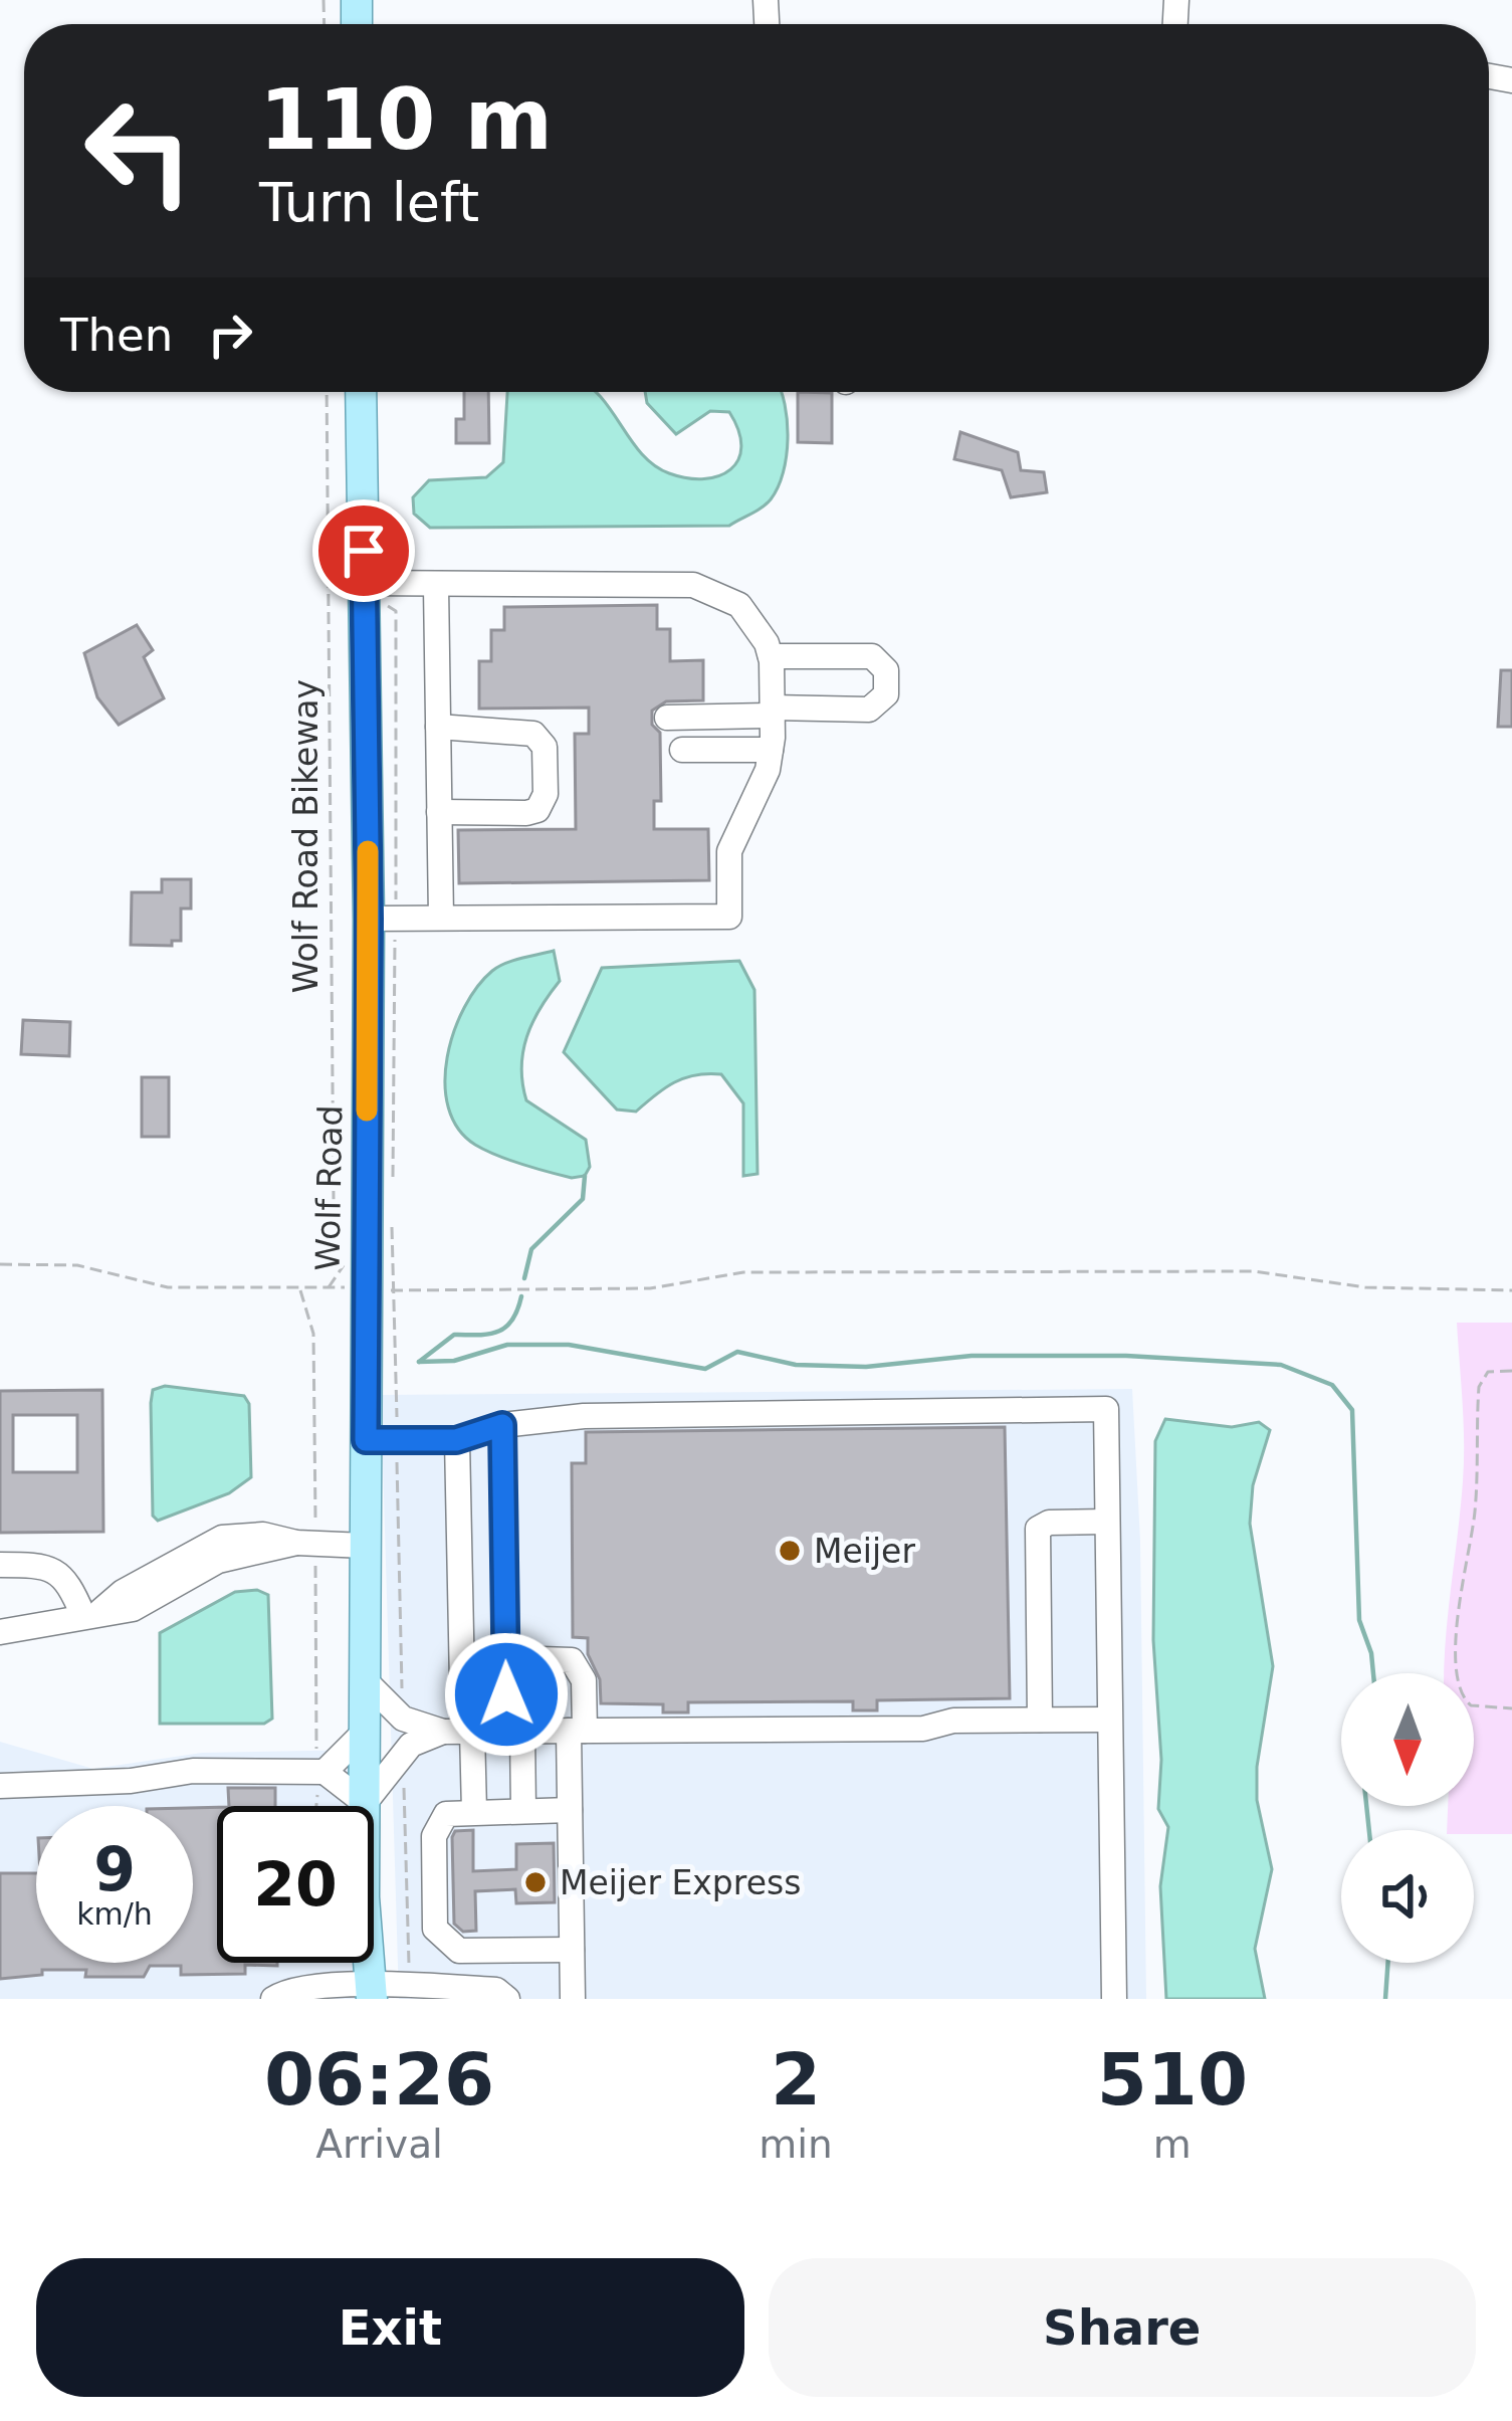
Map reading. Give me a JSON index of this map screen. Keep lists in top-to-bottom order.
{
  "streets": {
    "main road": ["Wolf Road"],
    "path": ["Wolf Road Bikeway"]
  },
  "places": ["Meijer", "Meijer Express"],
  "north": "bottom",
  "page": {
    "turn": ["110 m", "Turn left"],
    "then": "Then",
    "speed": "9 km/h",
    "limit": "20",
    "eta": [
      "06:26",
      "Arrival",
      "2",
      "min",
      "510",
      "m"
    ],
    "buttons": ["Exit", "Share"]
  }
}
